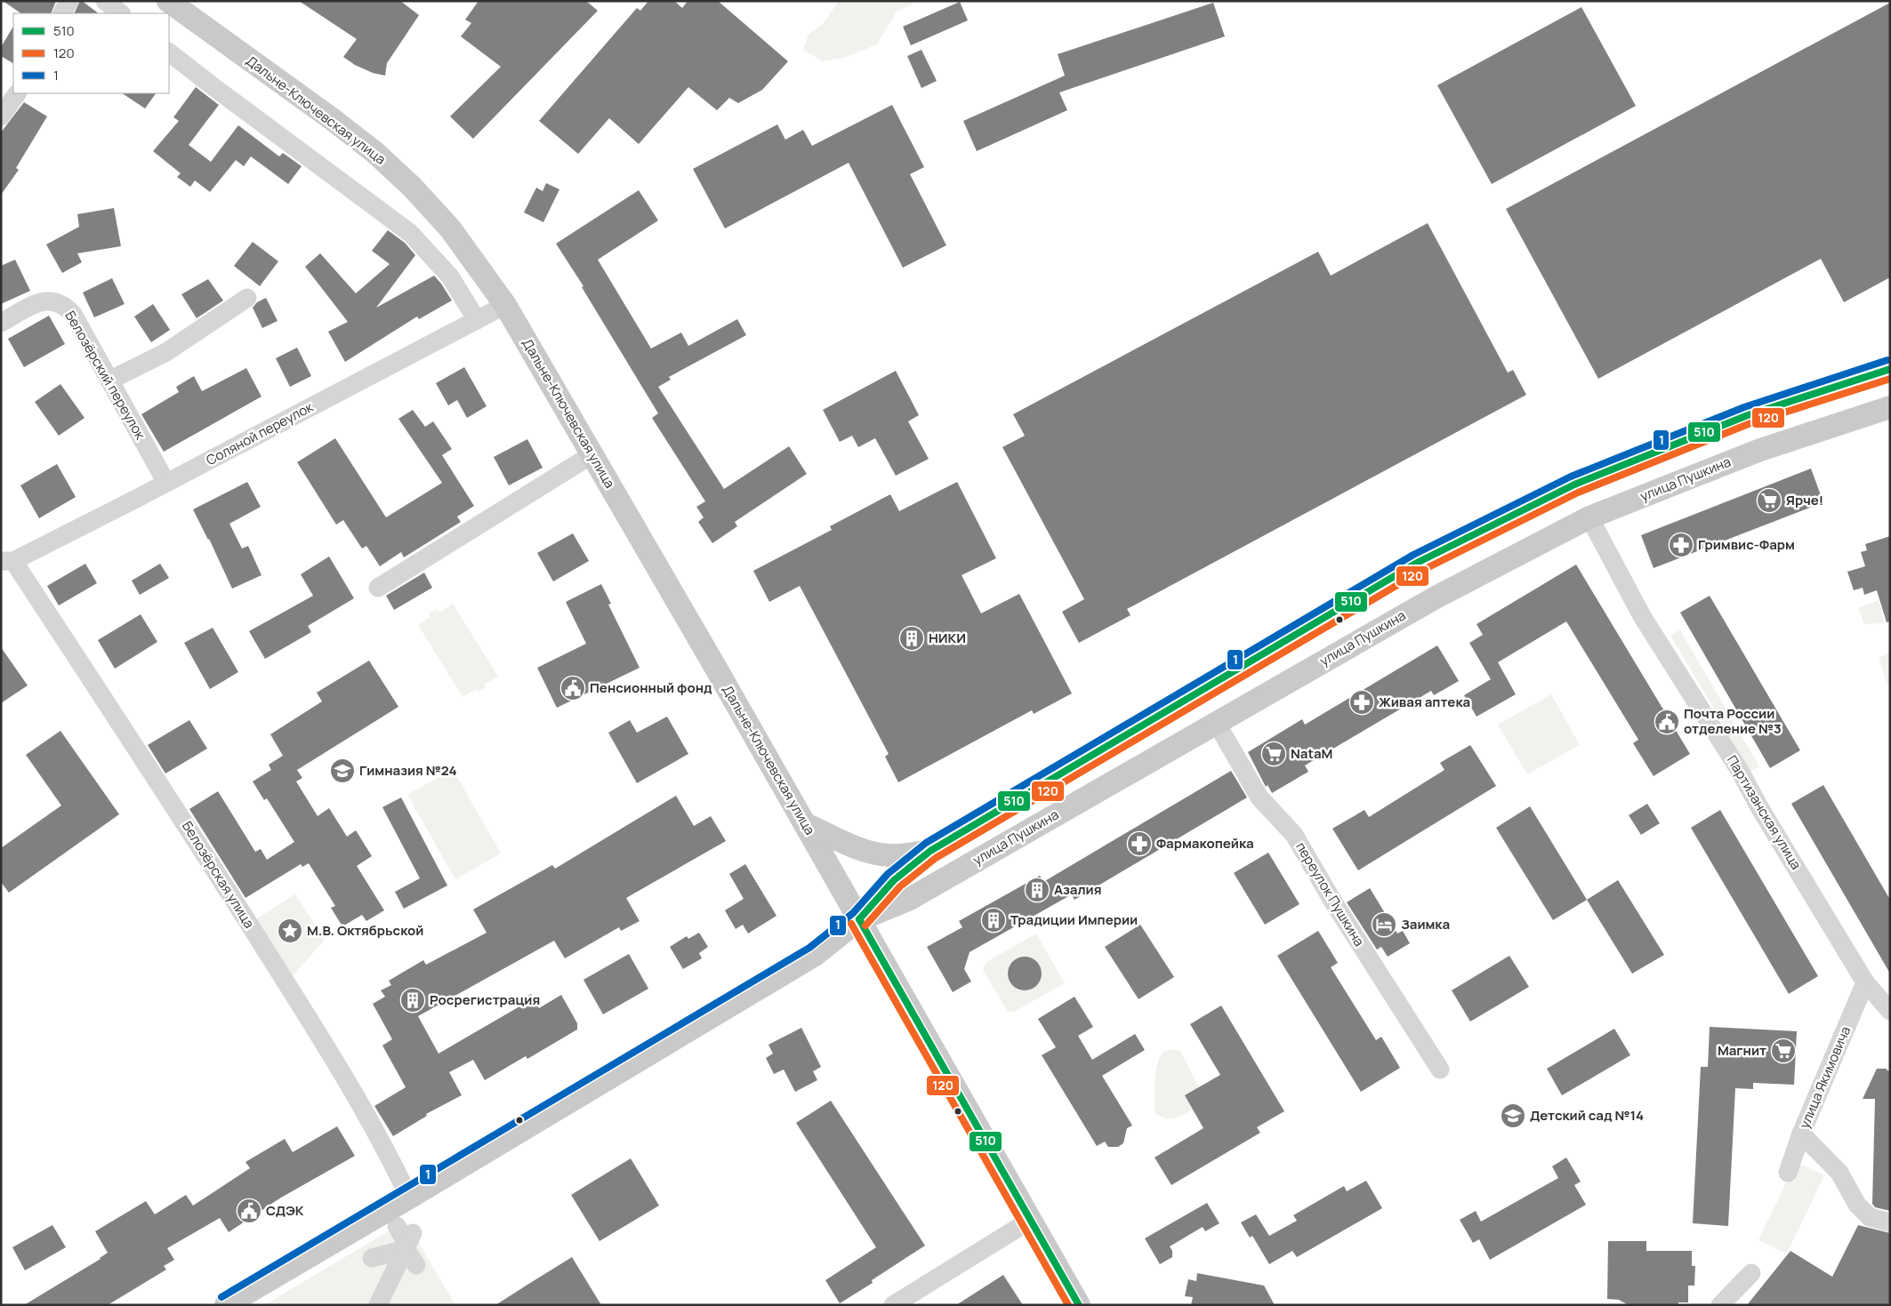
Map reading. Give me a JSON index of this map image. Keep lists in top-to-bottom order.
{
  "streets": {
    "main road": ["Дальне-Ключевская улица", "улица Пушкина"],
    "street": [
      "Белозёрский переулок",
      "Соляной переулок",
      "Партизанская улица",
      "Белозёрская улица",
      "переулок Пушкина",
      "улица Якимовича"
    ]
  },
  "crossings": [
    ["Дальне-Ключевская улица", "Соляной переулок"],
    ["Дальне-Ключевская улица", "улица Пушкина"],
    ["Белозёрский переулок", "Соляной переулок"],
    ["Соляной переулок", "Белозёрская улица"],
    ["улица Пушкина", "Партизанская улица"],
    ["улица Пушкина", "Белозёрская улица"],
    ["улица Пушкина", "переулок Пушкина"],
    ["Партизанская улица", "улица Якимовича"]
  ],
  "places": {
    "supermarket": ["Ярче!", "NataM", "Магнит"],
    "pharmacy": ["Гримвис-Фарм", "Живая аптека", "Фармакопейка"],
    "building": [
      "НИКИ",
      "Азалия",
      "Традиции Империи",
      "Росрегистрация"
    ],
    "public building": ["Пенсионный фонд", "Почта России отделение №3", "СДЭК"],
    "school or university": ["Гимназия №24", "Детский сад №14"],
    "hotel": ["Заимка"],
    "place": ["М.В. Октябрьской"]
  },
  "lines": ["transit line 1", "transit line 510", "transit line 120"],
  "legend": ["510", "120", "1"]
}
